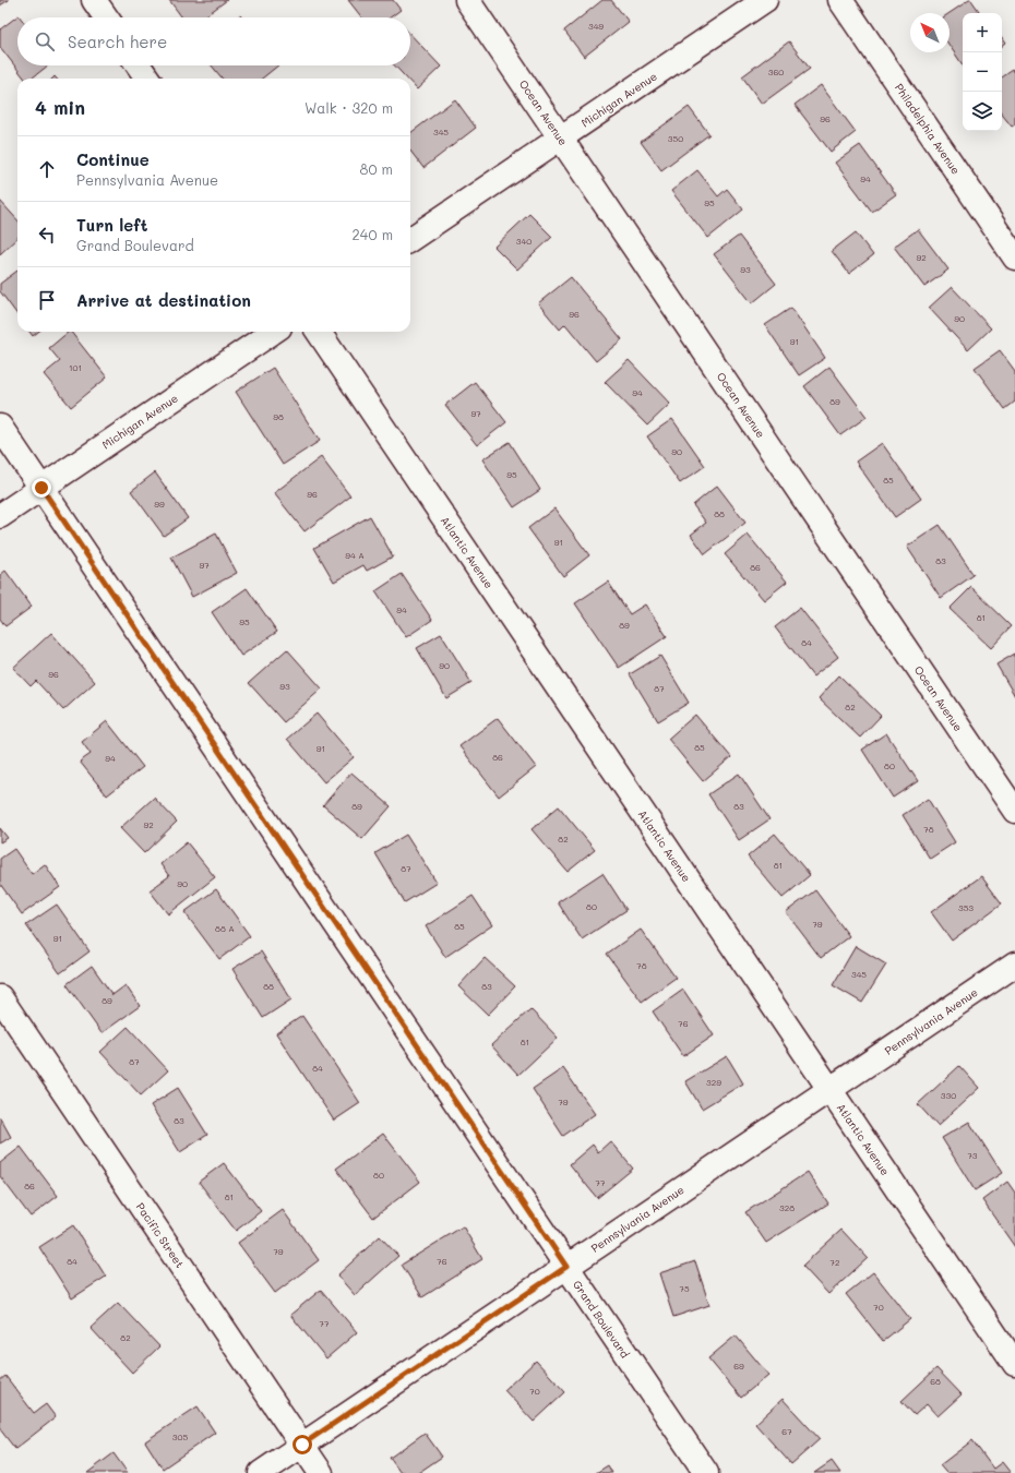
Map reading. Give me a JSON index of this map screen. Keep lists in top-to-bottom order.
{
  "streets": {
    "street": [
      "Michigan Avenue",
      "Ocean Avenue",
      "Philadelphia Avenue",
      "Atlantic Avenue",
      "Pennsylvania Avenue",
      "Pacific Street",
      "Grand Boulevard"
    ]
  },
  "crossings": [
    ["Michigan Avenue", "Ocean Avenue"],
    ["Michigan Avenue", "Grand Boulevard"],
    ["Atlantic Avenue", "Pennsylvania Avenue"],
    ["Pennsylvania Avenue", "Pacific Street"],
    ["Pennsylvania Avenue", "Grand Boulevard"]
  ],
  "house_numbers": [
    "349",
    "360",
    "96",
    "345",
    "350",
    "94",
    "95",
    "340",
    "92",
    "93",
    "96",
    "90",
    "91",
    "101",
    "94",
    "89",
    "97",
    "98",
    "90",
    "95",
    "85",
    "96",
    "99",
    "88",
    "91",
    "94 A",
    "83",
    "97",
    "86",
    "94",
    "81",
    "95",
    "89",
    "84",
    "90",
    "96",
    "93",
    "87",
    "82",
    "85",
    "91",
    "86",
    "94",
    "80",
    "89",
    "83",
    "92",
    "78",
    "82",
    "81",
    "87",
    "90",
    "80",
    "353",
    "79",
    "85",
    "88 A",
    "91",
    "78",
    "345",
    "88",
    "83",
    "89",
    "76",
    "81",
    "87",
    "84",
    "329",
    "330",
    "79",
    "83",
    "73",
    "80",
    "77",
    "86",
    "81",
    "328",
    "79",
    "84",
    "76",
    "72",
    "75",
    "70",
    "77",
    "82",
    "69",
    "68",
    "70",
    "67",
    "305"
  ],
  "north": "top left",
  "page": {
    "map_buttons": ["+", "−"],
    "search": "Search here",
    "heading": ["4 min", "Walk · 320 m"],
    "list": [
      ["Continue", "Pennsylvania Avenue", "80 m"],
      ["Turn left", "Grand Boulevard", "240 m"],
      "Arrive at destination"
    ]
  }
}
